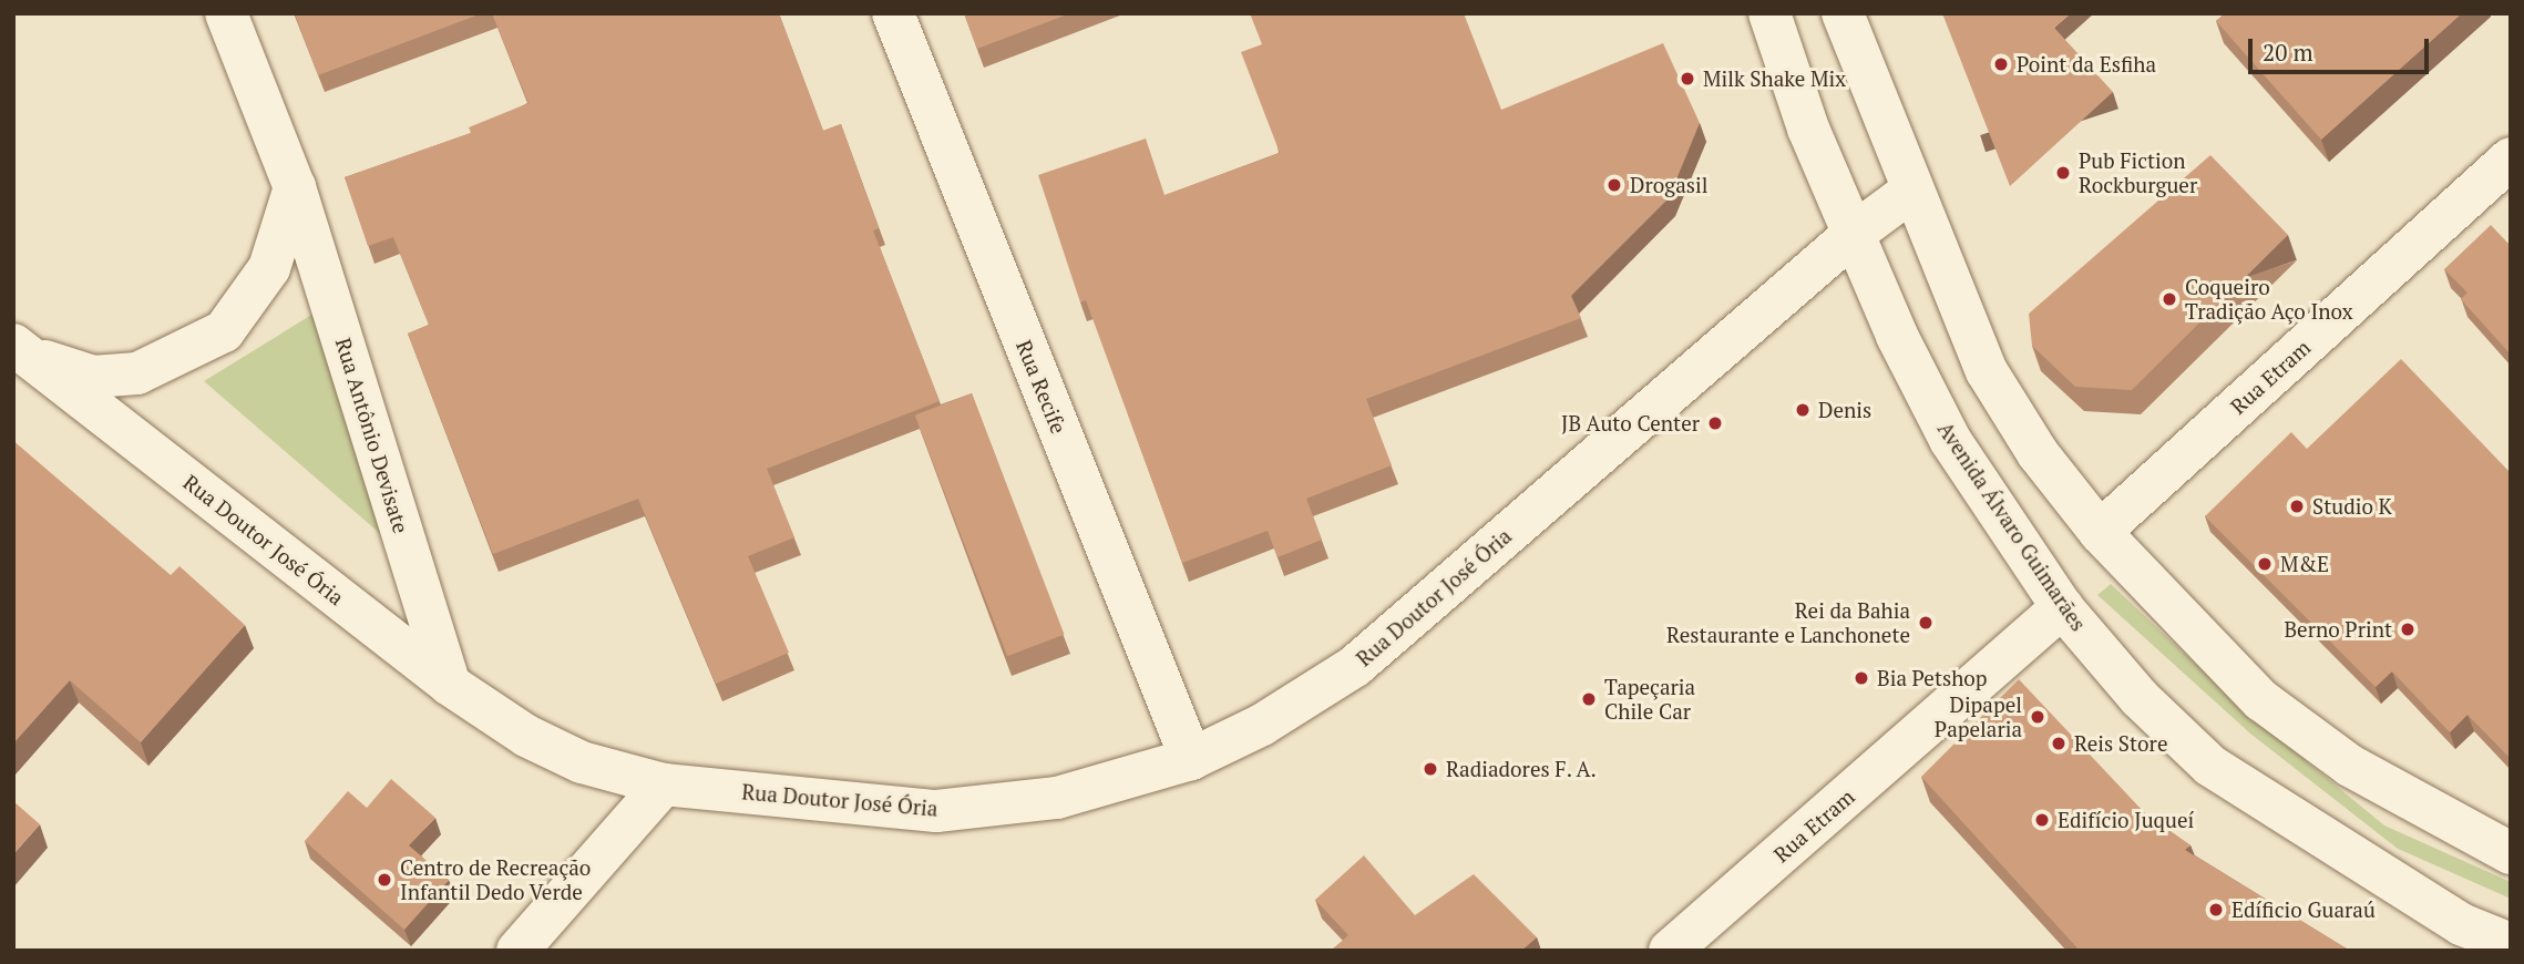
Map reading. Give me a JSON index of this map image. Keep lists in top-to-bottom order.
{
  "streets": {
    "street": [
      "Rua Etram",
      "Rua Recife",
      "Rua Antônio Devisate",
      "Avenida Álvaro Guimarães",
      "Rua Doutor José Ória"
    ]
  },
  "crossings": [
    ["Rua Etram", "Avenida Álvaro Guimarães"],
    ["Rua Recife", "Rua Doutor José Ória"],
    ["Rua Antônio Devisate", "Rua Doutor José Ória"],
    ["Avenida Álvaro Guimarães", "Rua Doutor José Ória"]
  ],
  "places": [
    "Point da Esfiha",
    "Milk Shake Mix",
    "Pub Fiction Rockburguer",
    "Drogasil",
    "Coqueiro Tradição Aço Inox",
    "Denis",
    "JB Auto Center",
    "Studio K",
    "M&E",
    "Rei da Bahia Restaurante e Lanchonete",
    "Berno Print",
    "Bia Petshop",
    "Tapeçaria Chile Car",
    "Dipapel Papelaria",
    "Reis Store",
    "Radiadores F. A.",
    "Edifício Juqueí",
    "Centro de Recreação Infantil Dedo Verde",
    "Edíficio Guaraú"
  ],
  "scale_bar": "20 m"
}
